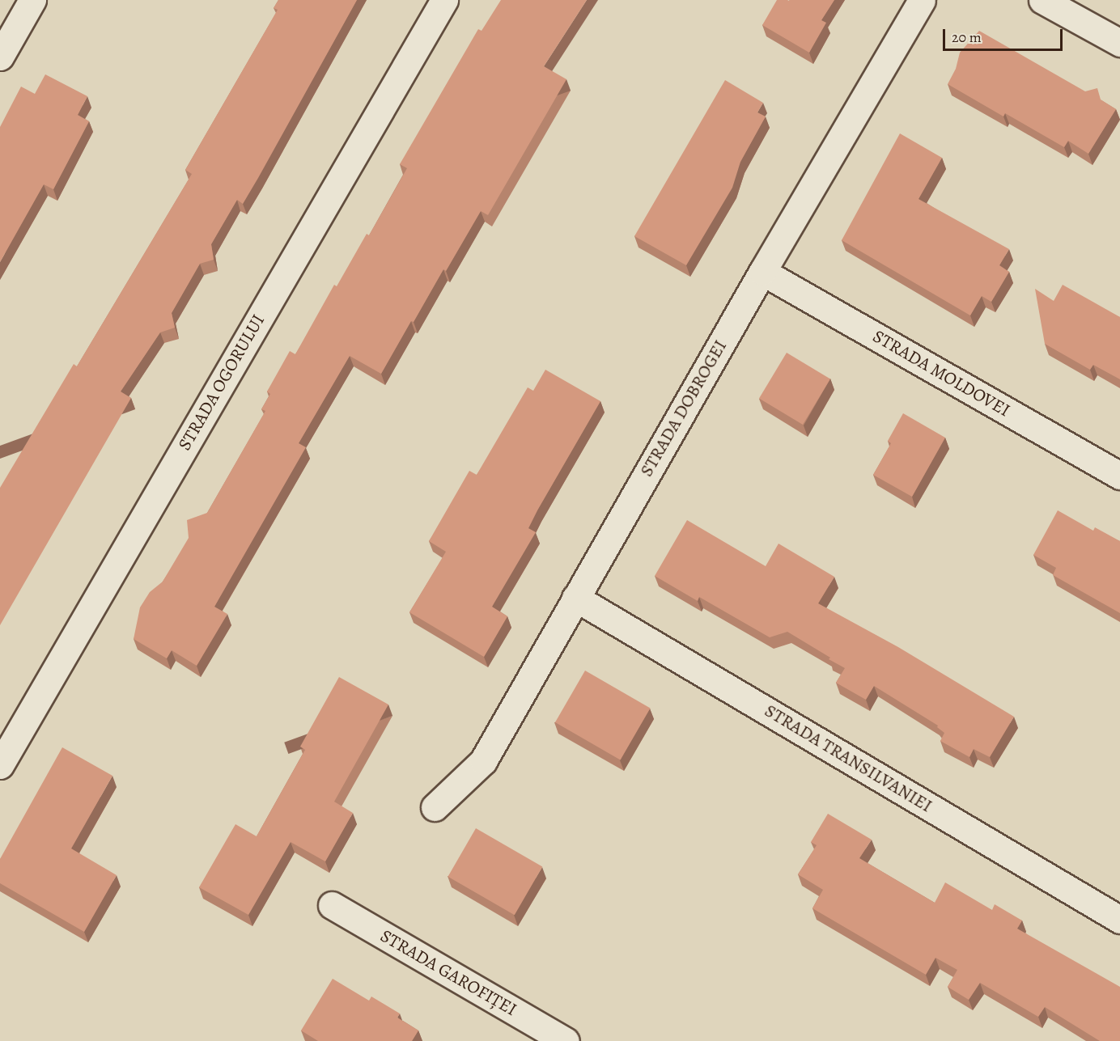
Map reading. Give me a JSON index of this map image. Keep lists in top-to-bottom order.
{
  "streets": {
    "street": [
      "STRADA MOLDOVEI",
      "STRADA OGORULUI",
      "STRADA DOBROGEI",
      "STRADA TRANSILVANIEI",
      "STRADA GAROFIȚEI"
    ]
  },
  "crossings": [
    ["STRADA MOLDOVEI", "STRADA DOBROGEI"],
    ["STRADA DOBROGEI", "STRADA TRANSILVANIEI"]
  ],
  "scale_bar": "20 m"
}
